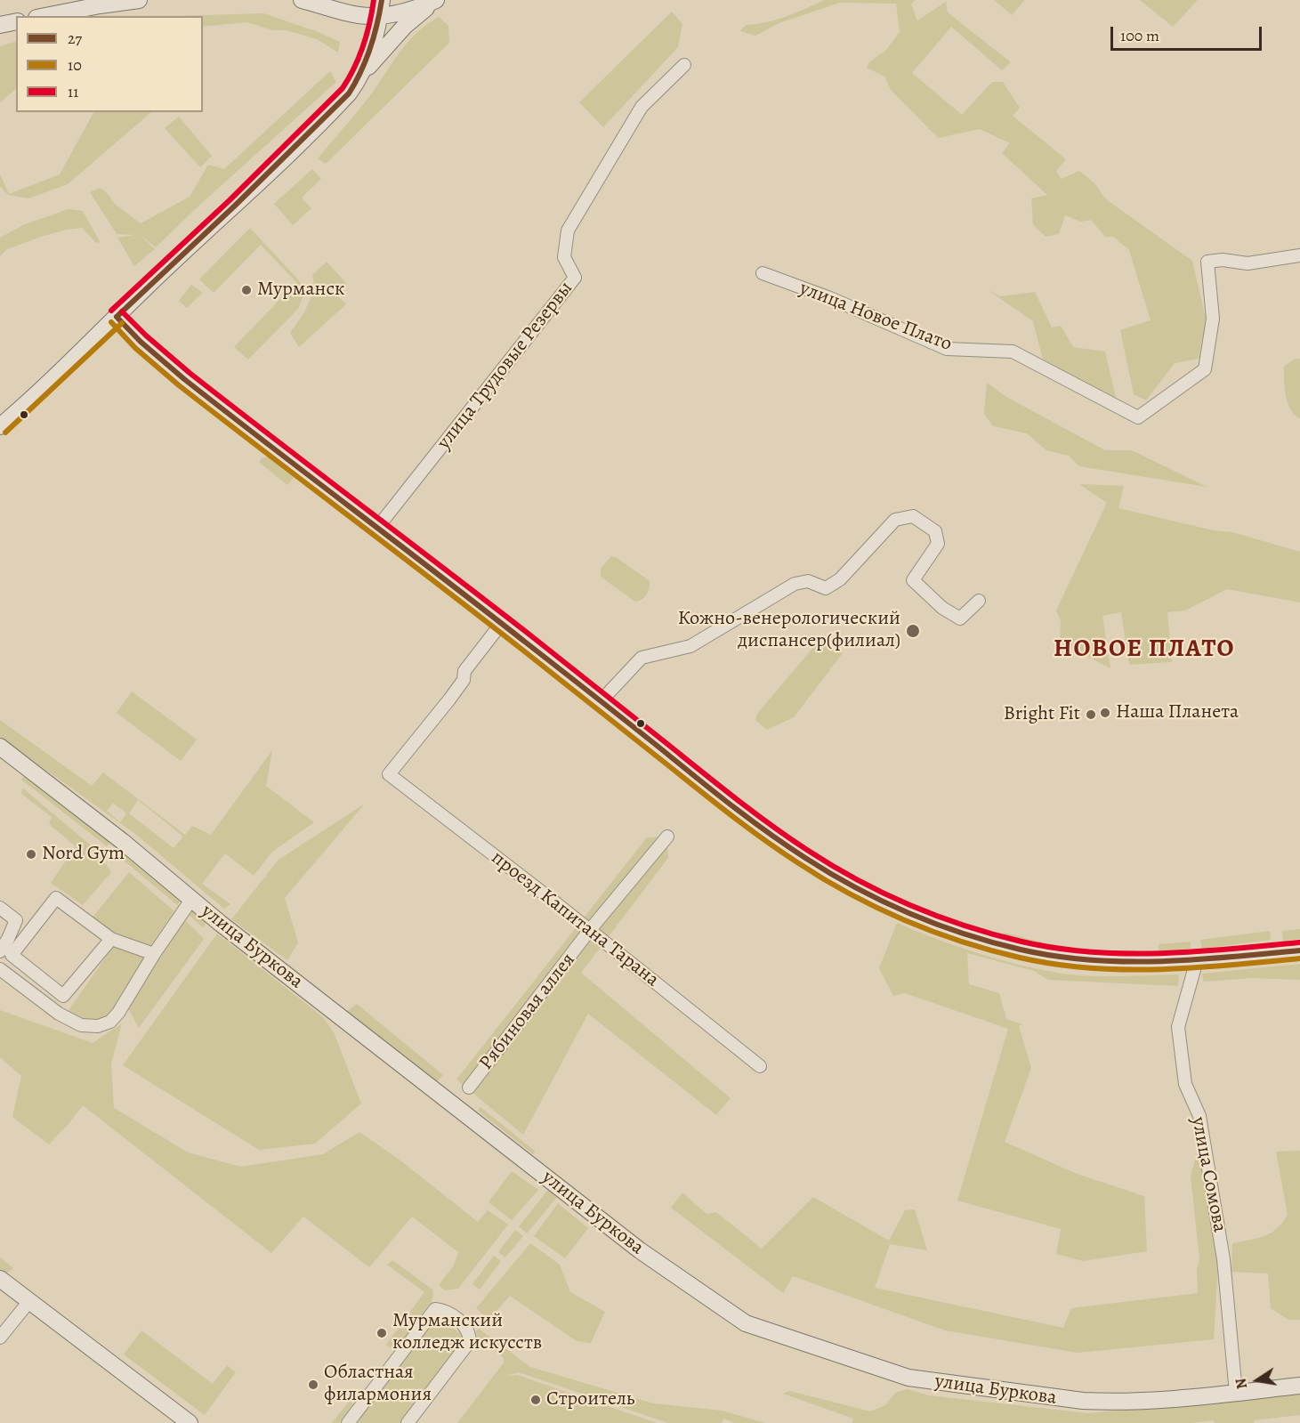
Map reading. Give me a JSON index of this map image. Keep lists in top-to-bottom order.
{
  "streets": {
    "street": [
      "улица Новое Плато",
      "улица Трудовые Резервы",
      "проезд Капитана Тарана",
      "улица Буркова",
      "Рябиновая аллея",
      "улица Сомова"
    ]
  },
  "crossings": [
    ["проезд Капитана Тарана", "Рябиновая аллея"],
    ["улица Буркова", "улица Сомова"]
  ],
  "districts": ["НОВОЕ ПЛАТО"],
  "places": [
    "Мурманск",
    "Кожно-венерологический диспансер(филиал)",
    "Наша Планета",
    "Bright Fit",
    "Nord Gym",
    "Мурманский колледж искусств",
    "Областная филармония",
    "Строитель"
  ],
  "lines": ["transit line 27", "transit line 11", "transit line 10"],
  "legend": ["27", "10", "11"],
  "scale_bar": "100 m",
  "north": "left"
}
